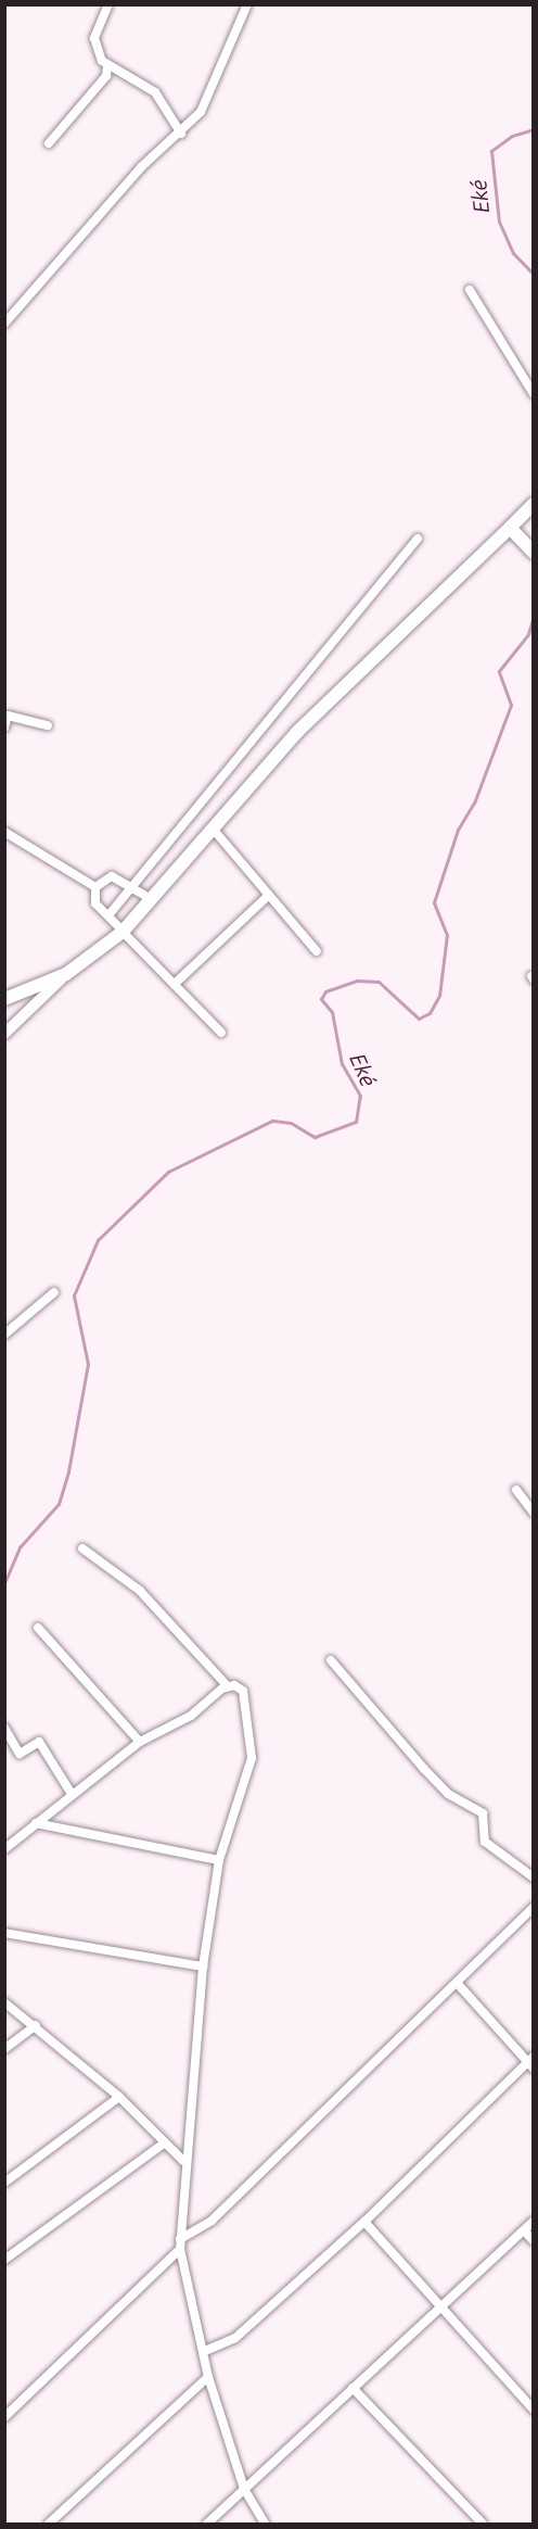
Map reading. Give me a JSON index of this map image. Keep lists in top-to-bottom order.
{
  "water": ["Eké"]
}
